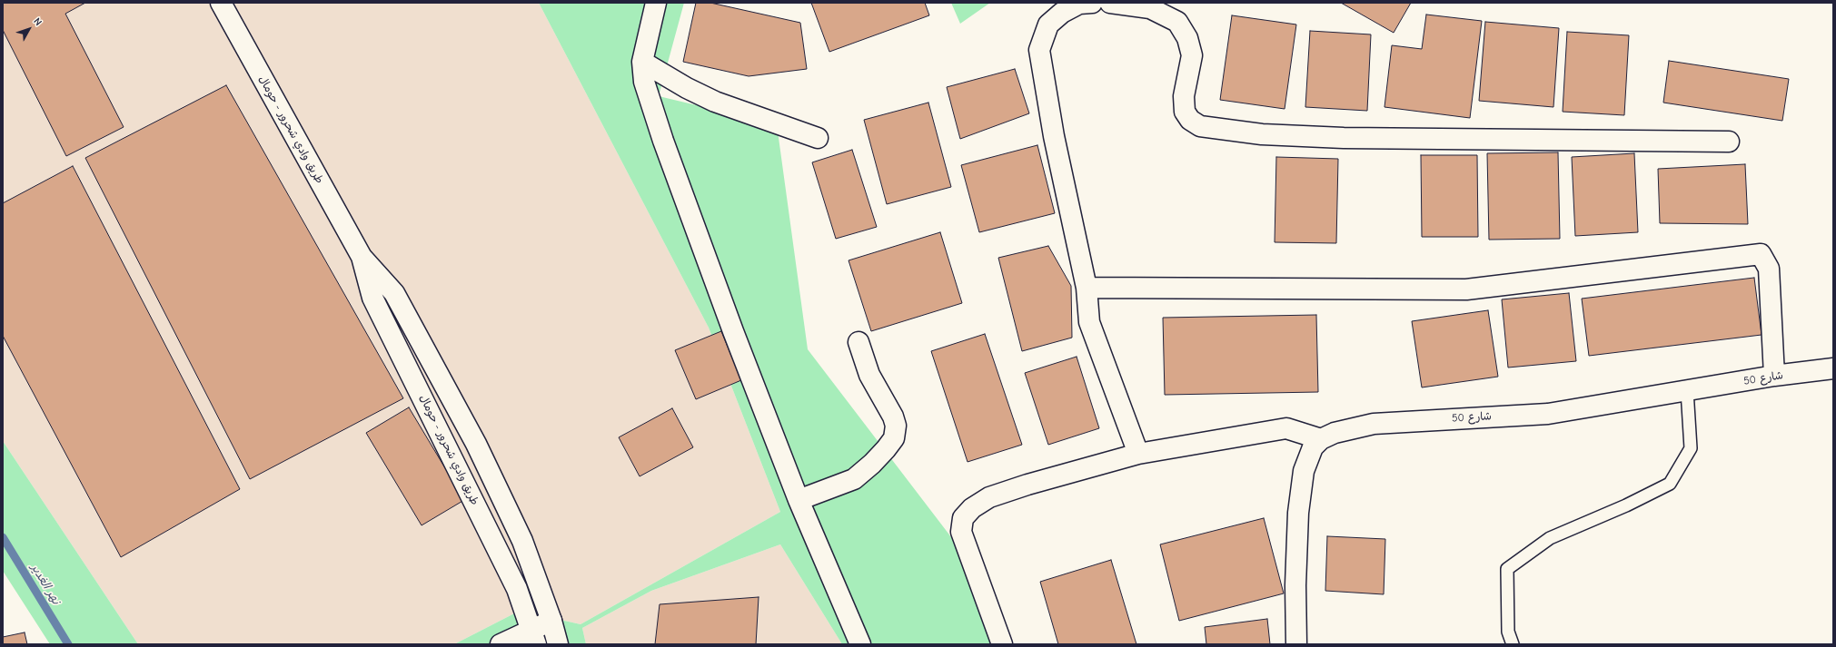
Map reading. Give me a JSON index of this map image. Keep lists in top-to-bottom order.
{
  "streets": {
    "street": ["طريق وادي شحرور - حومال", "شارع 50"]
  },
  "water": ["نهر الغدير"],
  "north": "top right"
}
